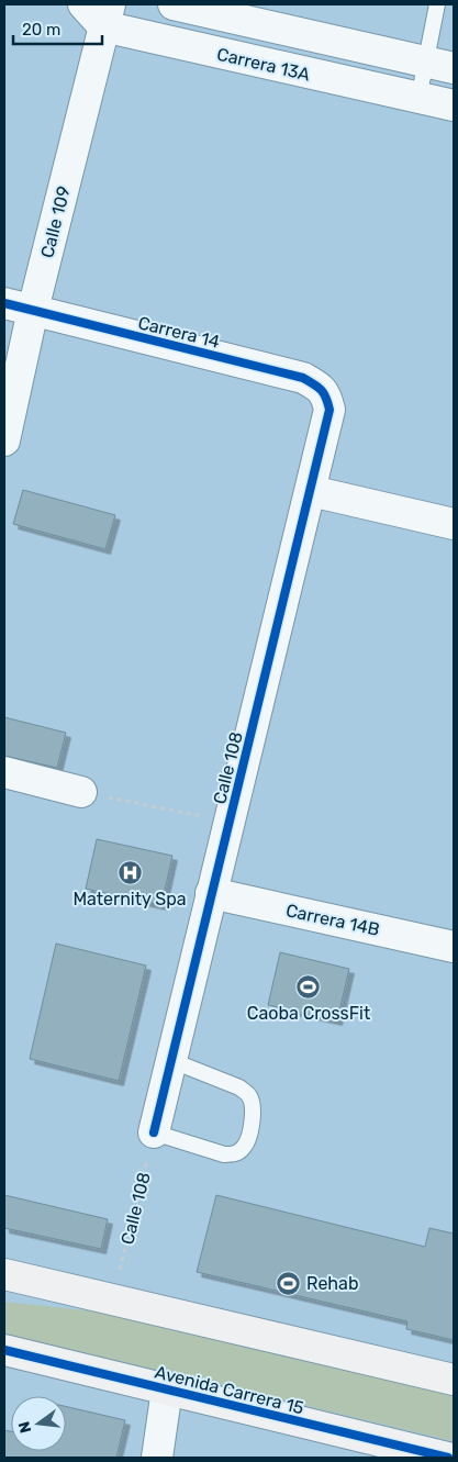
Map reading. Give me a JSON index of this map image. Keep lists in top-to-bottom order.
{
  "streets": {
    "main road": ["Avenida Carrera 15"],
    "street": [
      "Carrera 13A",
      "Calle 109",
      "Carrera 14",
      "Calle 108",
      "Carrera 14B"
    ]
  },
  "crossings": [
    ["Carrera 13A", "Calle 109"],
    ["Calle 109", "Carrera 14"],
    ["Carrera 14", "Calle 108"],
    ["Calle 108", "Carrera 14B"]
  ],
  "places": {
    "hospital": ["Maternity Spa"],
    "sports": ["Caoba CrossFit", "Rehab"]
  },
  "scale_bar": "20 m",
  "north": "left"
}
